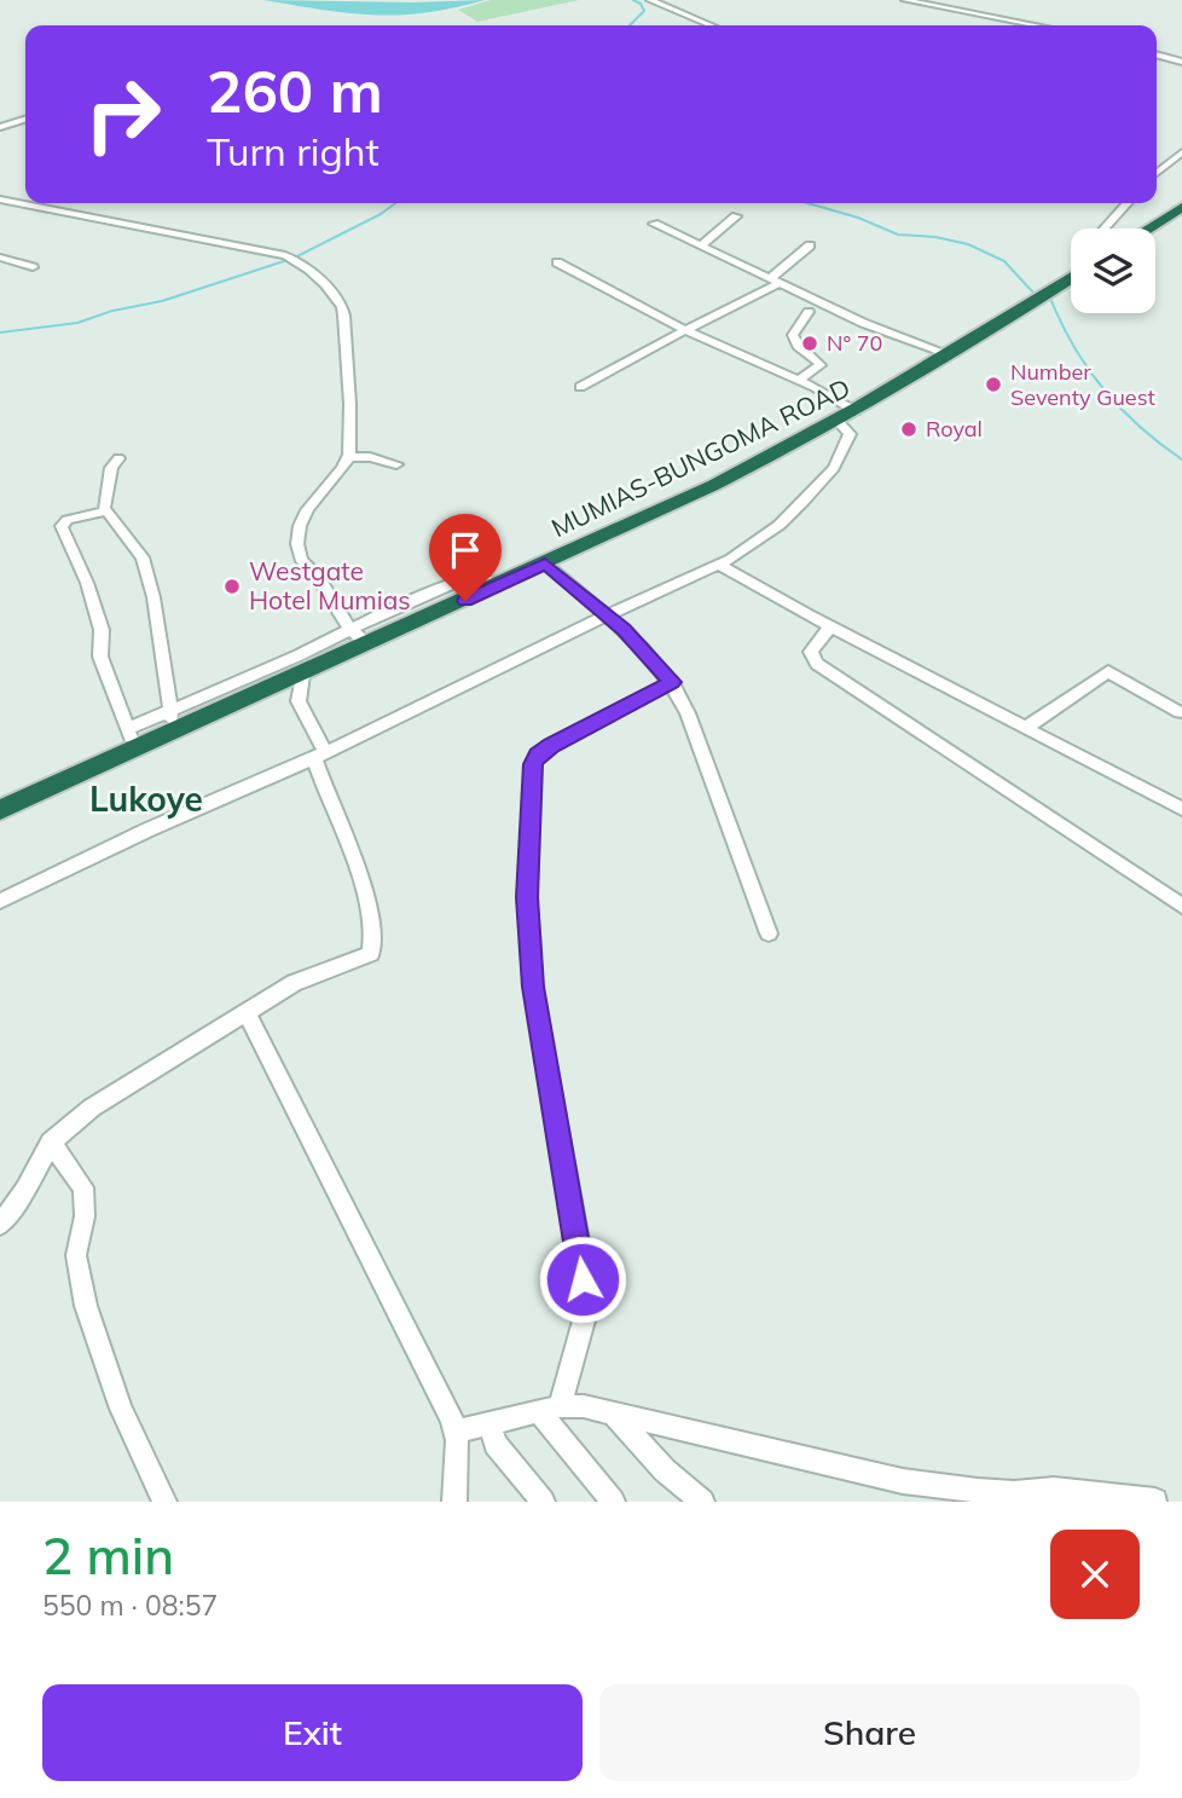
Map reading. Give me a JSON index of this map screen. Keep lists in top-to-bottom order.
{
  "streets": {
    "highway": ["MUMIAS-BUNGOMA ROAD"]
  },
  "districts": ["Lukoye"],
  "places": [
    "N° 70",
    "Number Seventy Guest",
    "Royal",
    "Westgate Hotel Mumias"
  ],
  "page": {
    "turn": ["260 m", "Turn right"],
    "heading": ["2 min", "550 m · 08:57"],
    "buttons": ["Exit", "Share"]
  }
}
